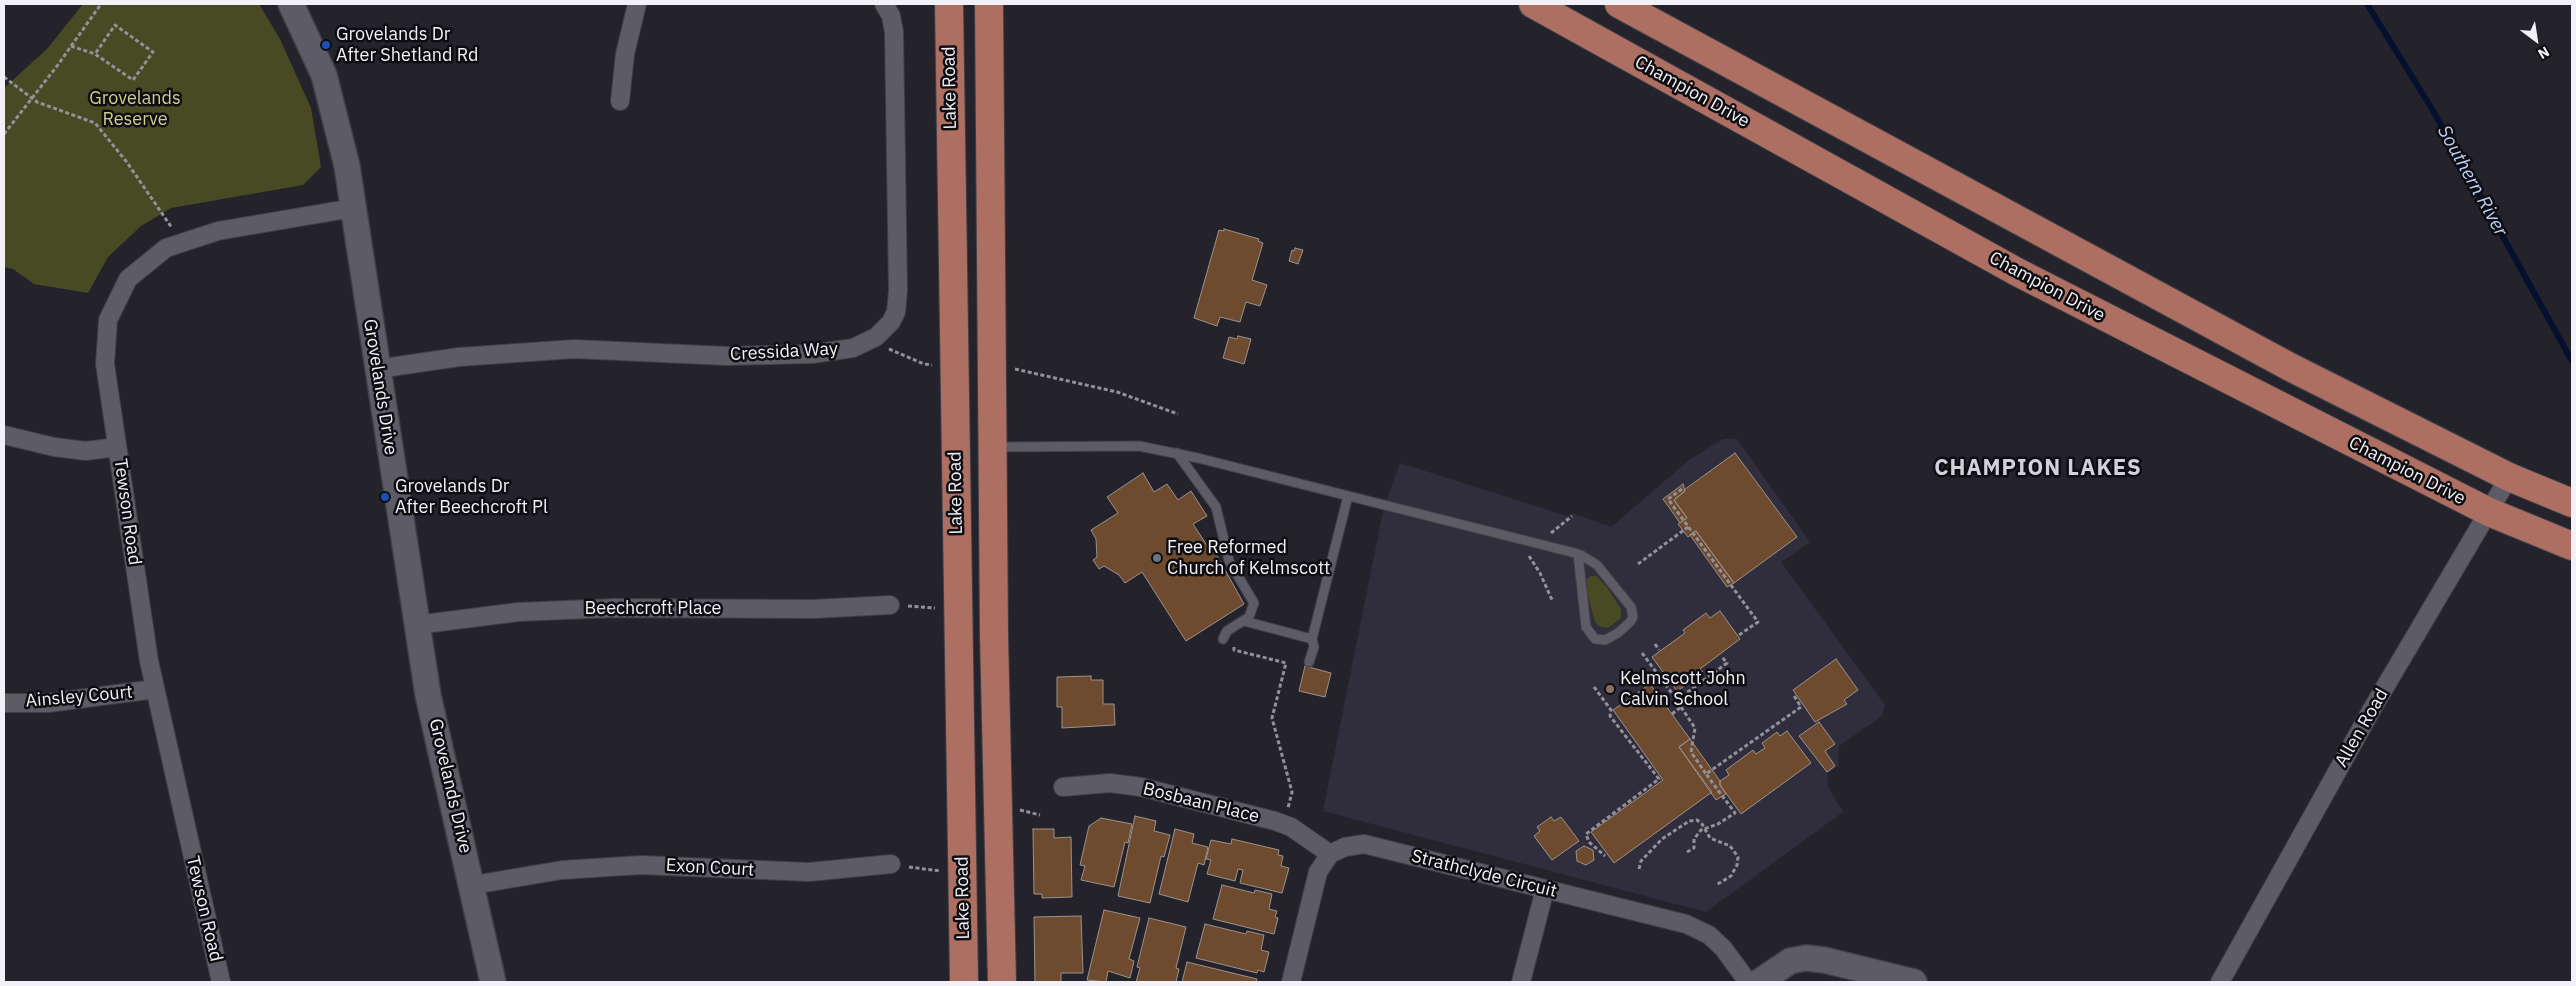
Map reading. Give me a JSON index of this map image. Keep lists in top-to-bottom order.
{
  "streets": {
    "main road": ["Lake Road", "Champion Drive"],
    "street": [
      "Cressida Way",
      "Grovelands Drive",
      "Tewson Road",
      "Beechcroft Place",
      "Ainsley Court",
      "Allen Road",
      "Bosbaan Place",
      "Exon Court",
      "Strathclyde Circuit"
    ]
  },
  "crossings": [
    ["Champion Drive", "Allen Road"],
    ["Cressida Way", "Grovelands Drive"],
    ["Grovelands Drive", "Tewson Road"],
    ["Grovelands Drive", "Beechcroft Place"],
    ["Grovelands Drive", "Exon Court"],
    ["Tewson Road", "Ainsley Court"],
    ["Bosbaan Place", "Strathclyde Circuit"]
  ],
  "districts": ["CHAMPION LAKES"],
  "water": ["Southern River"],
  "parks": ["Grovelands Reserve"],
  "places": [
    "Grovelands Dr After Shetland Rd",
    "Grovelands Dr After Beechcroft Pl",
    "Free Reformed Church of Kelmscott",
    "Kelmscott John Calvin School"
  ],
  "north": "bottom right"
}
